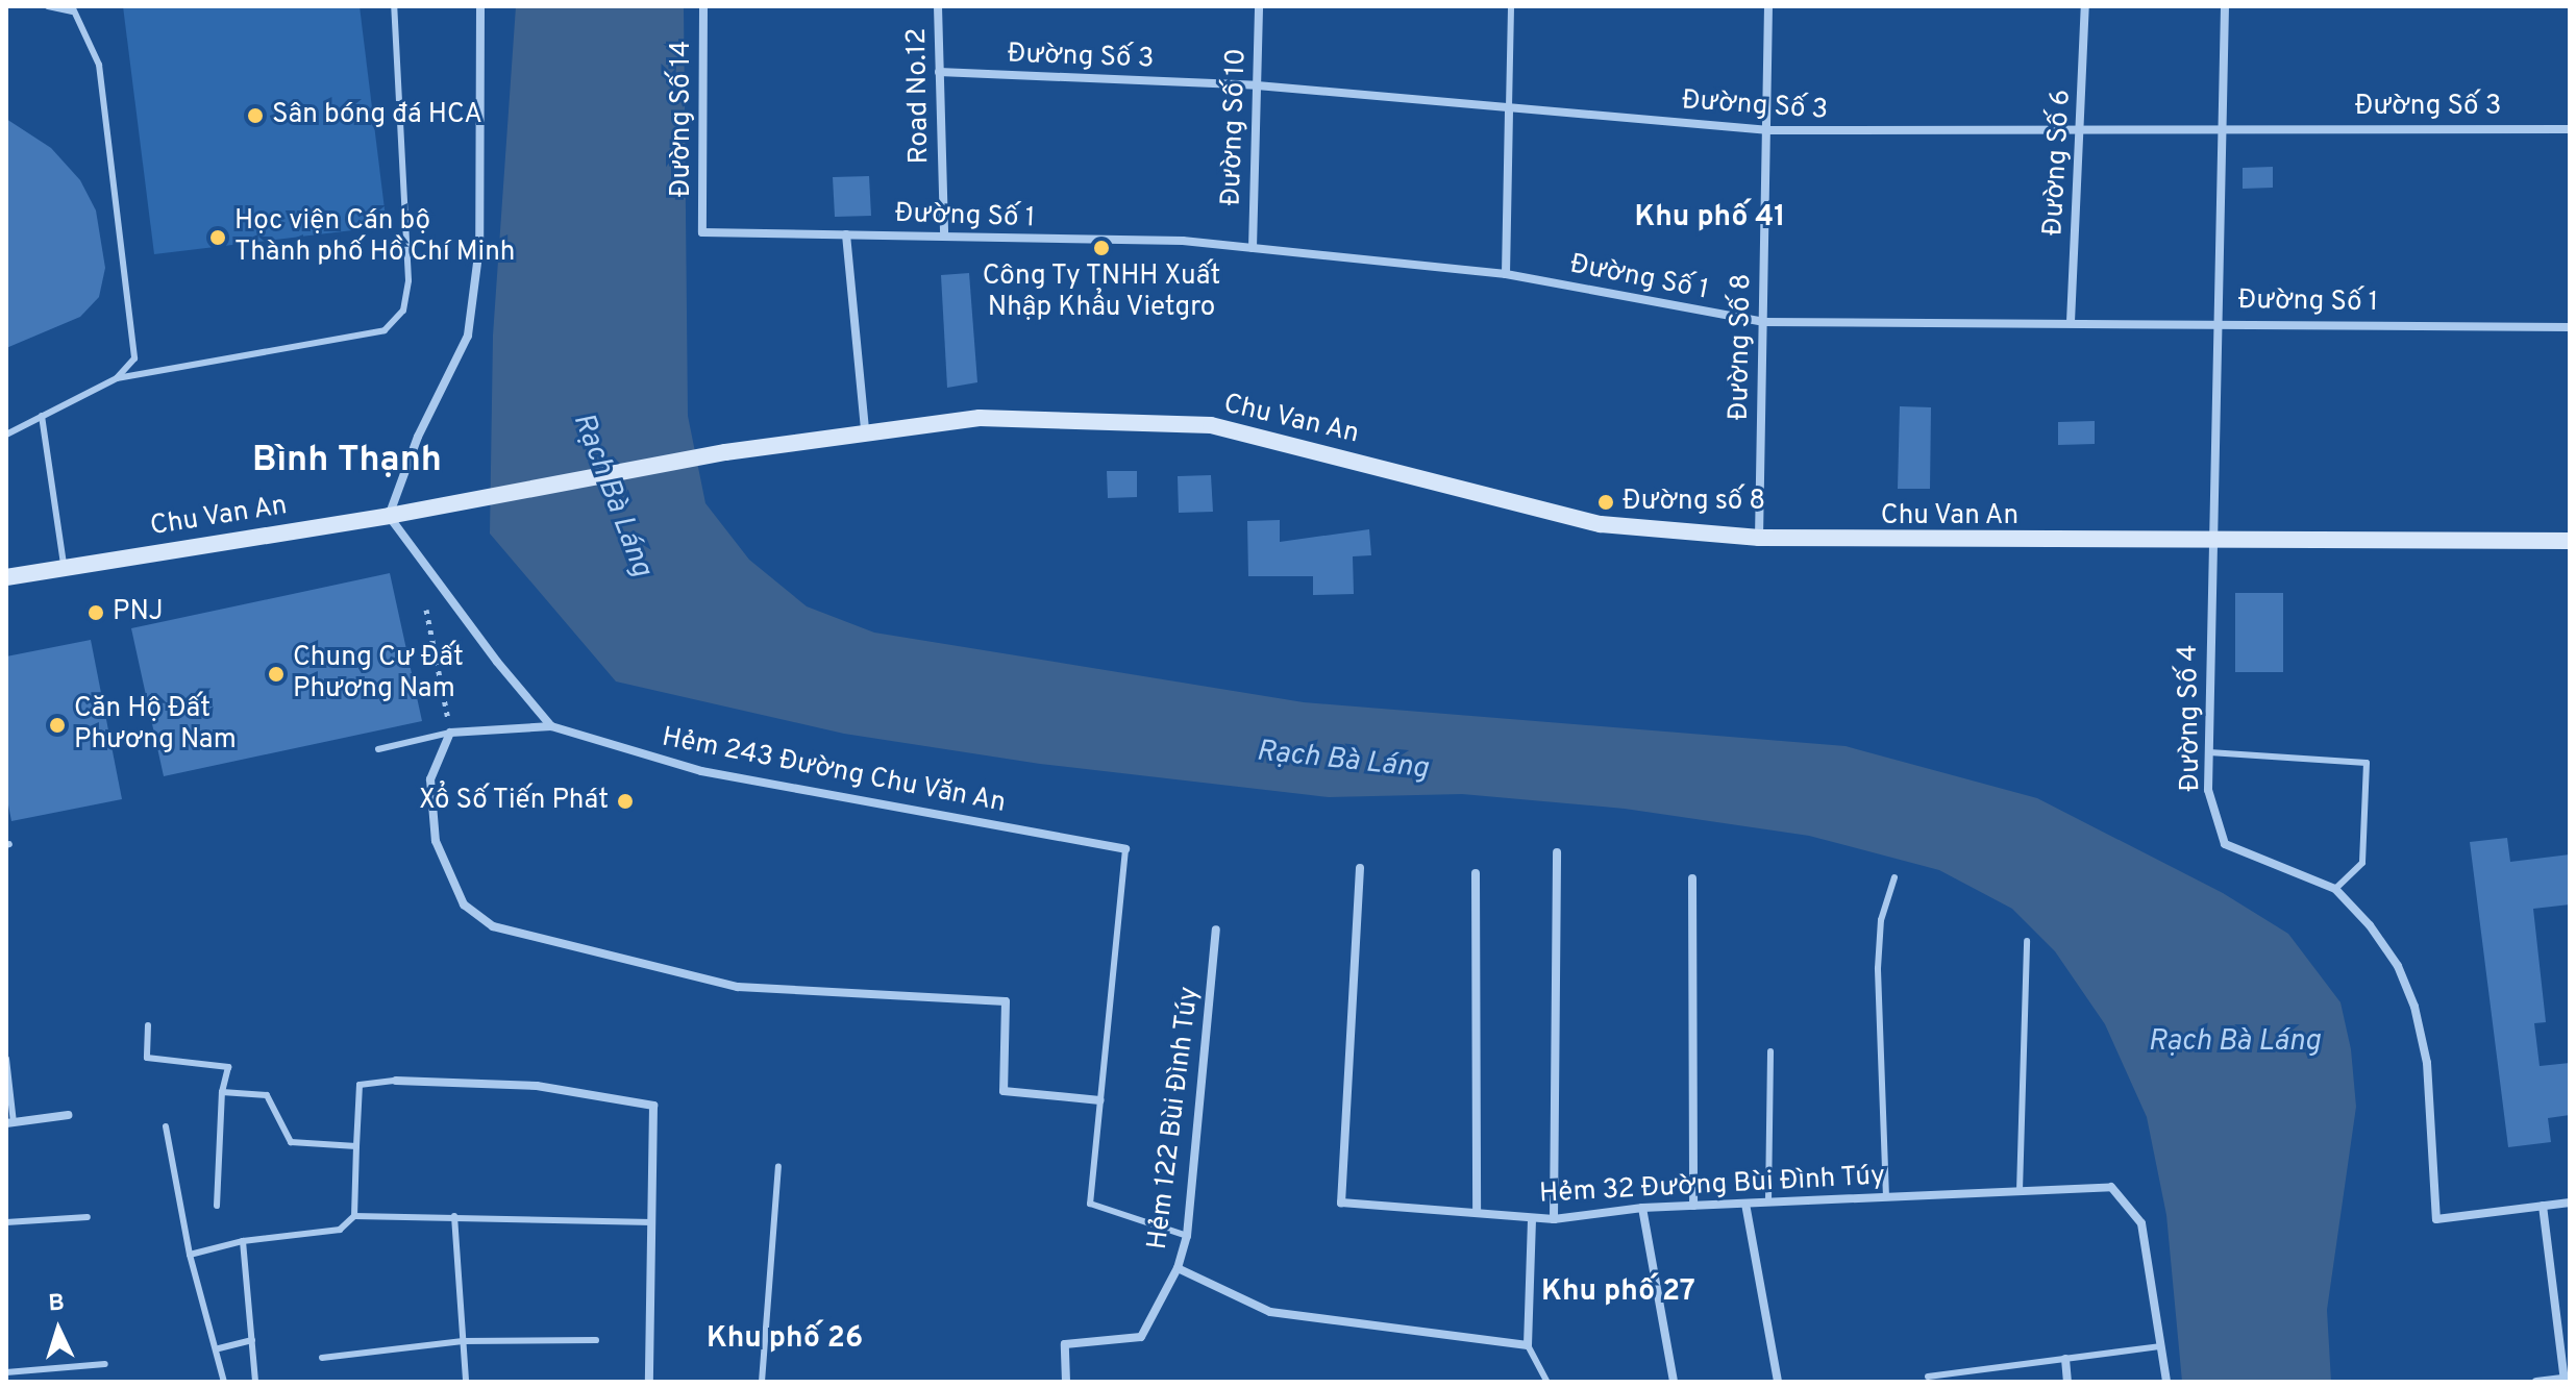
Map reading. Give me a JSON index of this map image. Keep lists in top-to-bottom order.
{
  "streets": {
    "street": [
      "Đường Số 3",
      "Road No.12",
      "Đường Số 14",
      "Đường Số 10",
      "Đường Số 6",
      "Đường Số 1",
      "Đường Số 8",
      "Chu Van An",
      "Đường Số 4",
      "Hẻm 243 Đường Chu Văn An",
      "Hẻm 122 Bùi Đình Túy",
      "Hẻm 32 Đường Bùi Đình Túy"
    ]
  },
  "crossings": [
    ["Đường Số 3", "Road No.12"],
    ["Đường Số 3", "Đường Số 10"],
    ["Đường Số 3", "Đường Số 6"],
    ["Đường Số 3", "Đường Số 8"],
    ["Đường Số 3", "Đường Số 4"],
    ["Road No.12", "Đường Số 1"],
    ["Đường Số 14", "Đường Số 1"],
    ["Đường Số 10", "Đường Số 1"],
    ["Đường Số 6", "Đường Số 1"],
    ["Đường Số 1", "Đường Số 8"],
    ["Đường Số 1", "Đường Số 4"],
    ["Đường Số 8", "Chu Van An"],
    ["Chu Van An", "Đường Số 4"]
  ],
  "districts": [
    "Khu phố 41",
    "Bình Thạnh",
    "Khu phố 27",
    "Khu phố 26"
  ],
  "water": ["Rạch Bà Láng"],
  "places": [
    "Sân bóng đá HCA",
    "Học viện Cán bộ Thành phố Hồ Chí Minh",
    "Công Ty TNHH Xuất Nhập Khẩu Vietgro",
    "Đường số 8",
    "PNJ",
    "Chung Cư Đất Phương Nam",
    "Căn Hộ Đất Phương Nam",
    "Xổ Số Tiến Phát"
  ],
  "north": "top"
}
